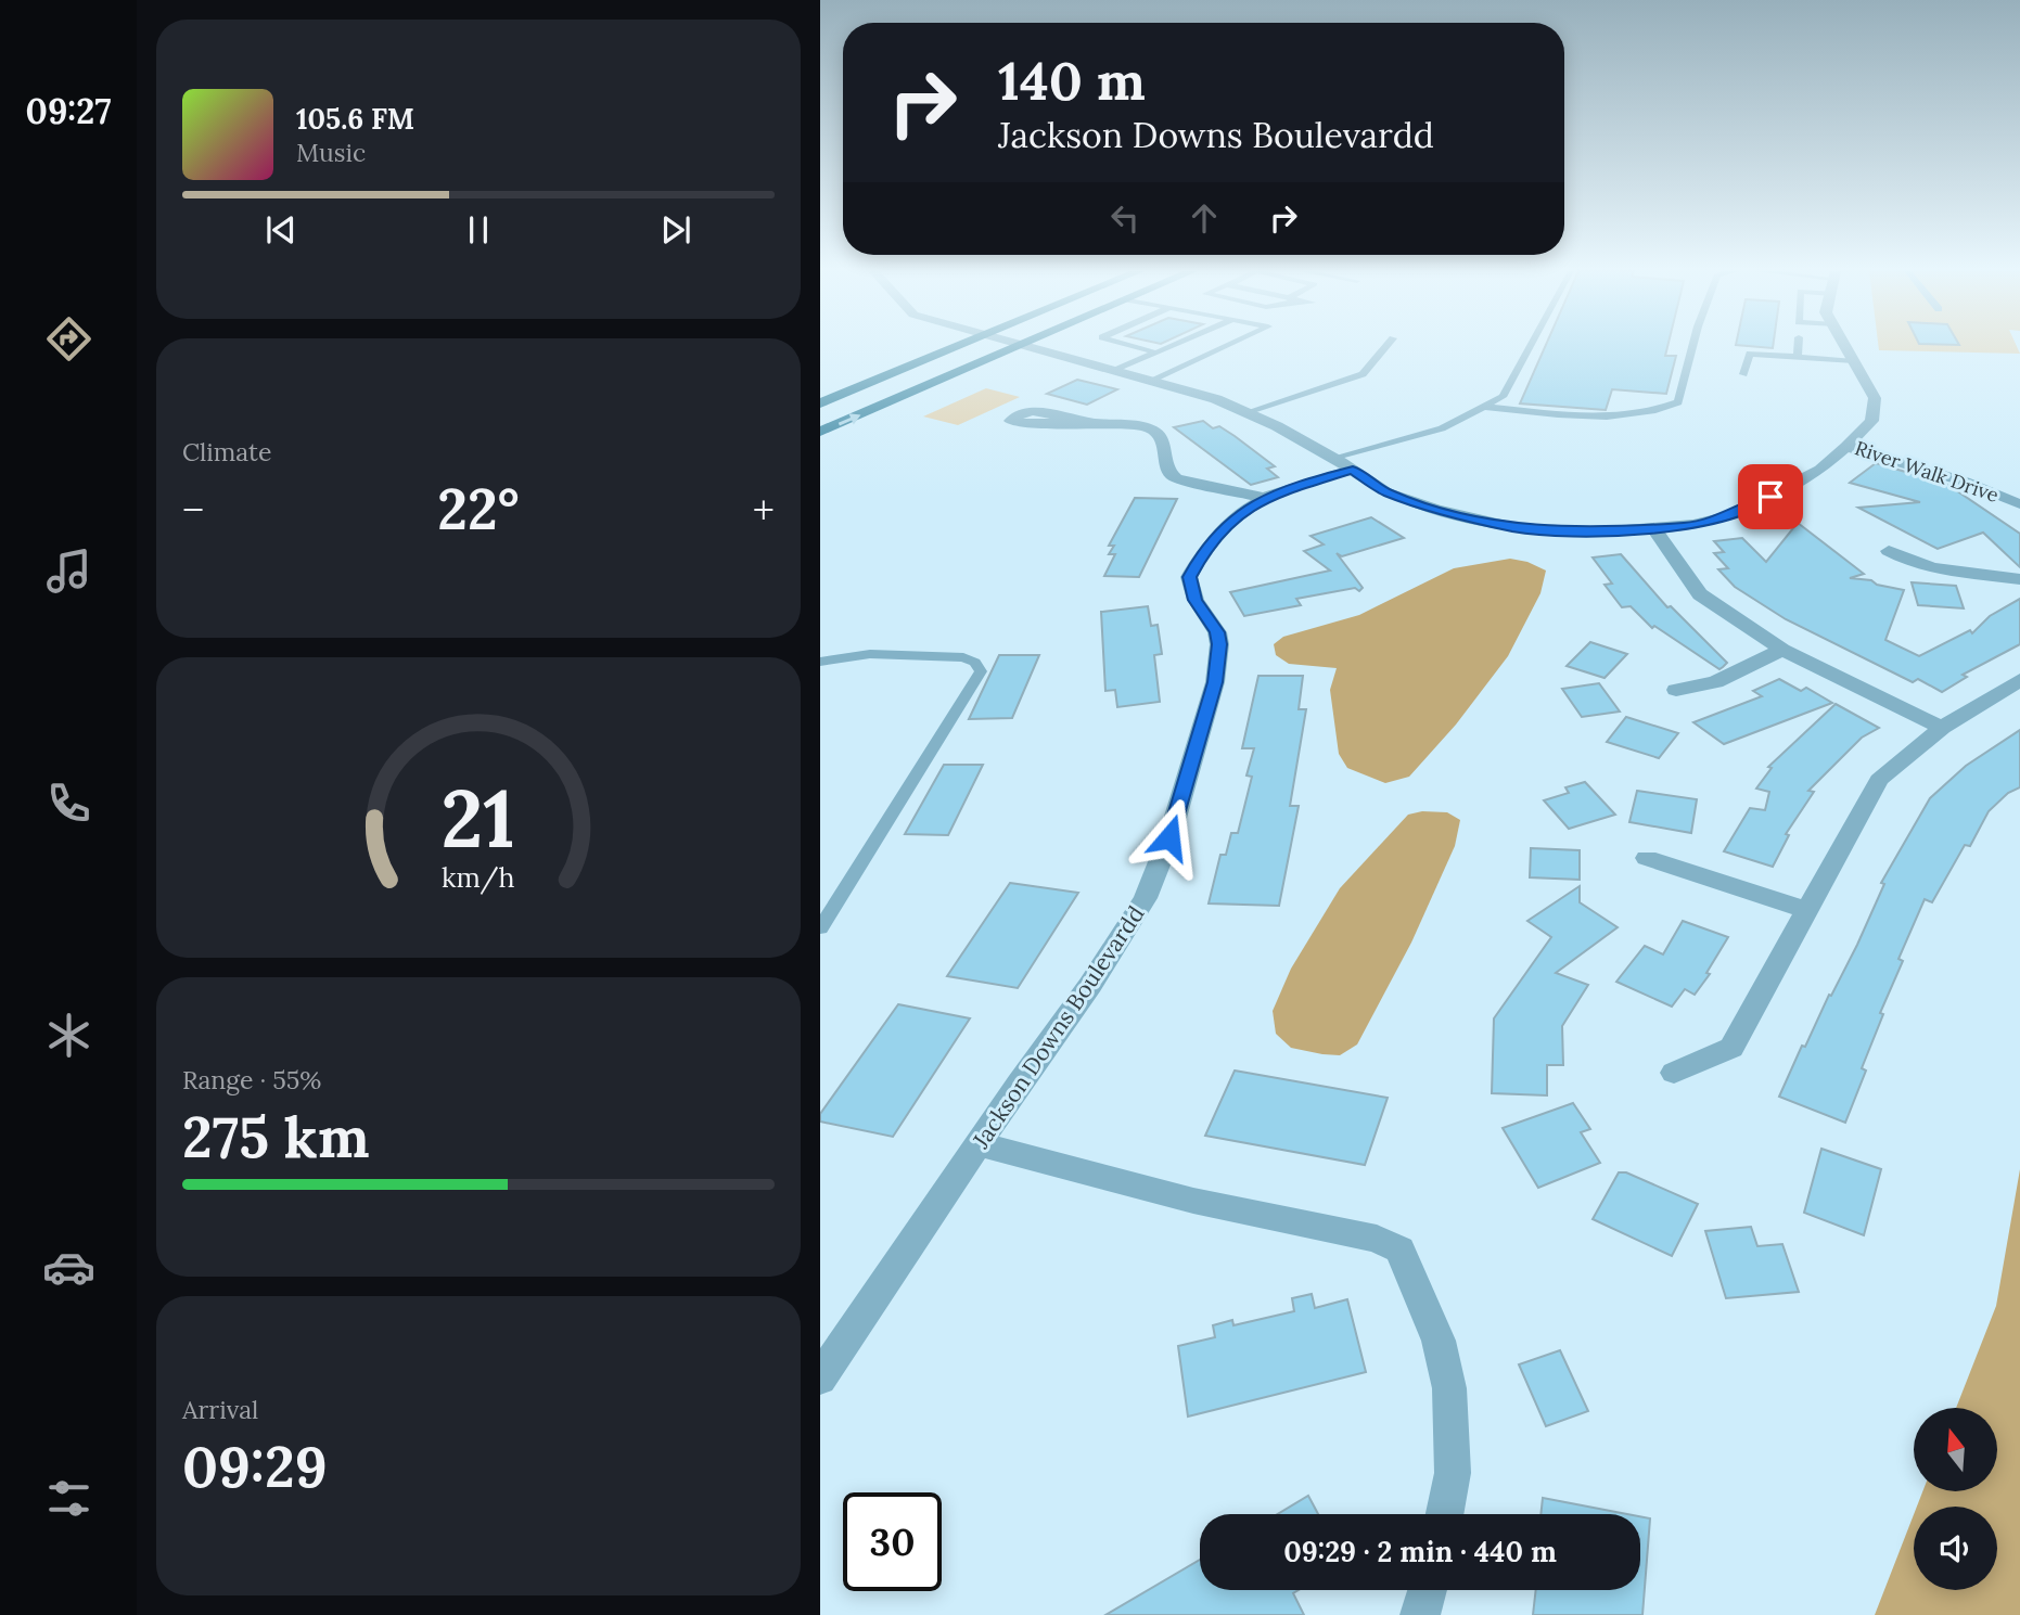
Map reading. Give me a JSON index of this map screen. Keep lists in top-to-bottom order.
{
  "streets": {
    "street": ["River Walk Drive", "Jackson Downs Boulevardd"]
  },
  "north": "top",
  "page": {
    "tabs": "09:27",
    "turn": ["140 m", "Jackson Downs Boulevardd"],
    "song": ["105.6 FM", "Music"],
    "tile": [
      "Climate",
      ["Range · 55%", "275 km"],
      ["Arrival", "09:29"]
    ],
    "heat": ["−", "22°", "+"],
    "limit": "30",
    "trip": "09:29 · 2 min · 440 m",
    "gauge": ["21", "km/h"]
  }
}
